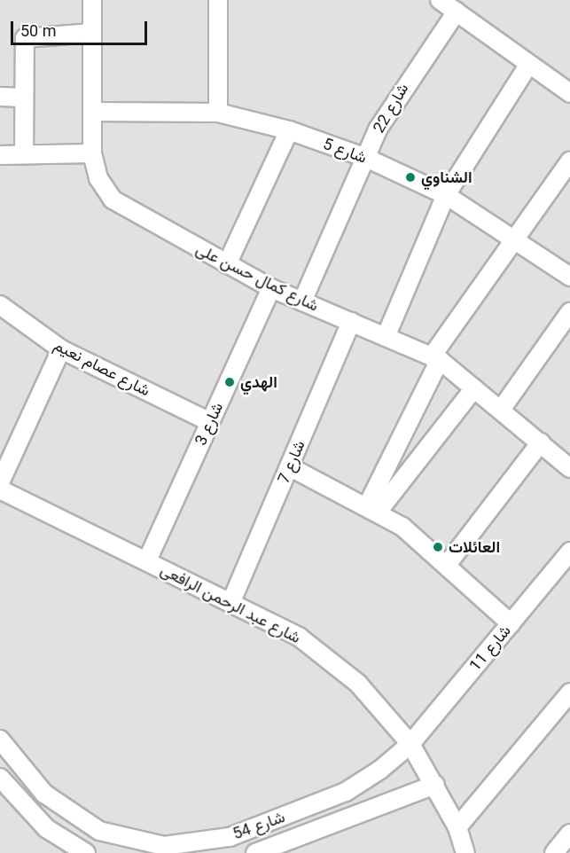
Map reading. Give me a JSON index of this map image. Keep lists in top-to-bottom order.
{
  "streets": {
    "street": [
      "شارع 22",
      "شارع 5",
      "شارع كمال حسن على",
      "شارع عصام نعيم",
      "شارع 3",
      "شارع 7",
      "شارع عبد الرحمن الرافعى",
      "شارع 11",
      "شارع 54"
    ]
  },
  "crossings": [
    ["شارع 22", "شارع 5"],
    ["شارع 22", "شارع كمال حسن على"],
    ["شارع 5", "شارع كمال حسن على"],
    ["شارع كمال حسن على", "شارع 3"],
    ["شارع كمال حسن على", "شارع 7"],
    ["شارع عصام نعيم", "شارع 3"],
    ["شارع 3", "شارع عبد الرحمن الرافعى"],
    ["شارع 7", "شارع عبد الرحمن الرافعى"],
    ["شارع عبد الرحمن الرافعى", "شارع 11"],
    ["شارع عبد الرحمن الرافعى", "شارع 54"],
    ["شارع 11", "شارع 54"]
  ],
  "places": ["الشناوي", "الهدي", "العائلات"],
  "scale_bar": "50 m"
}
